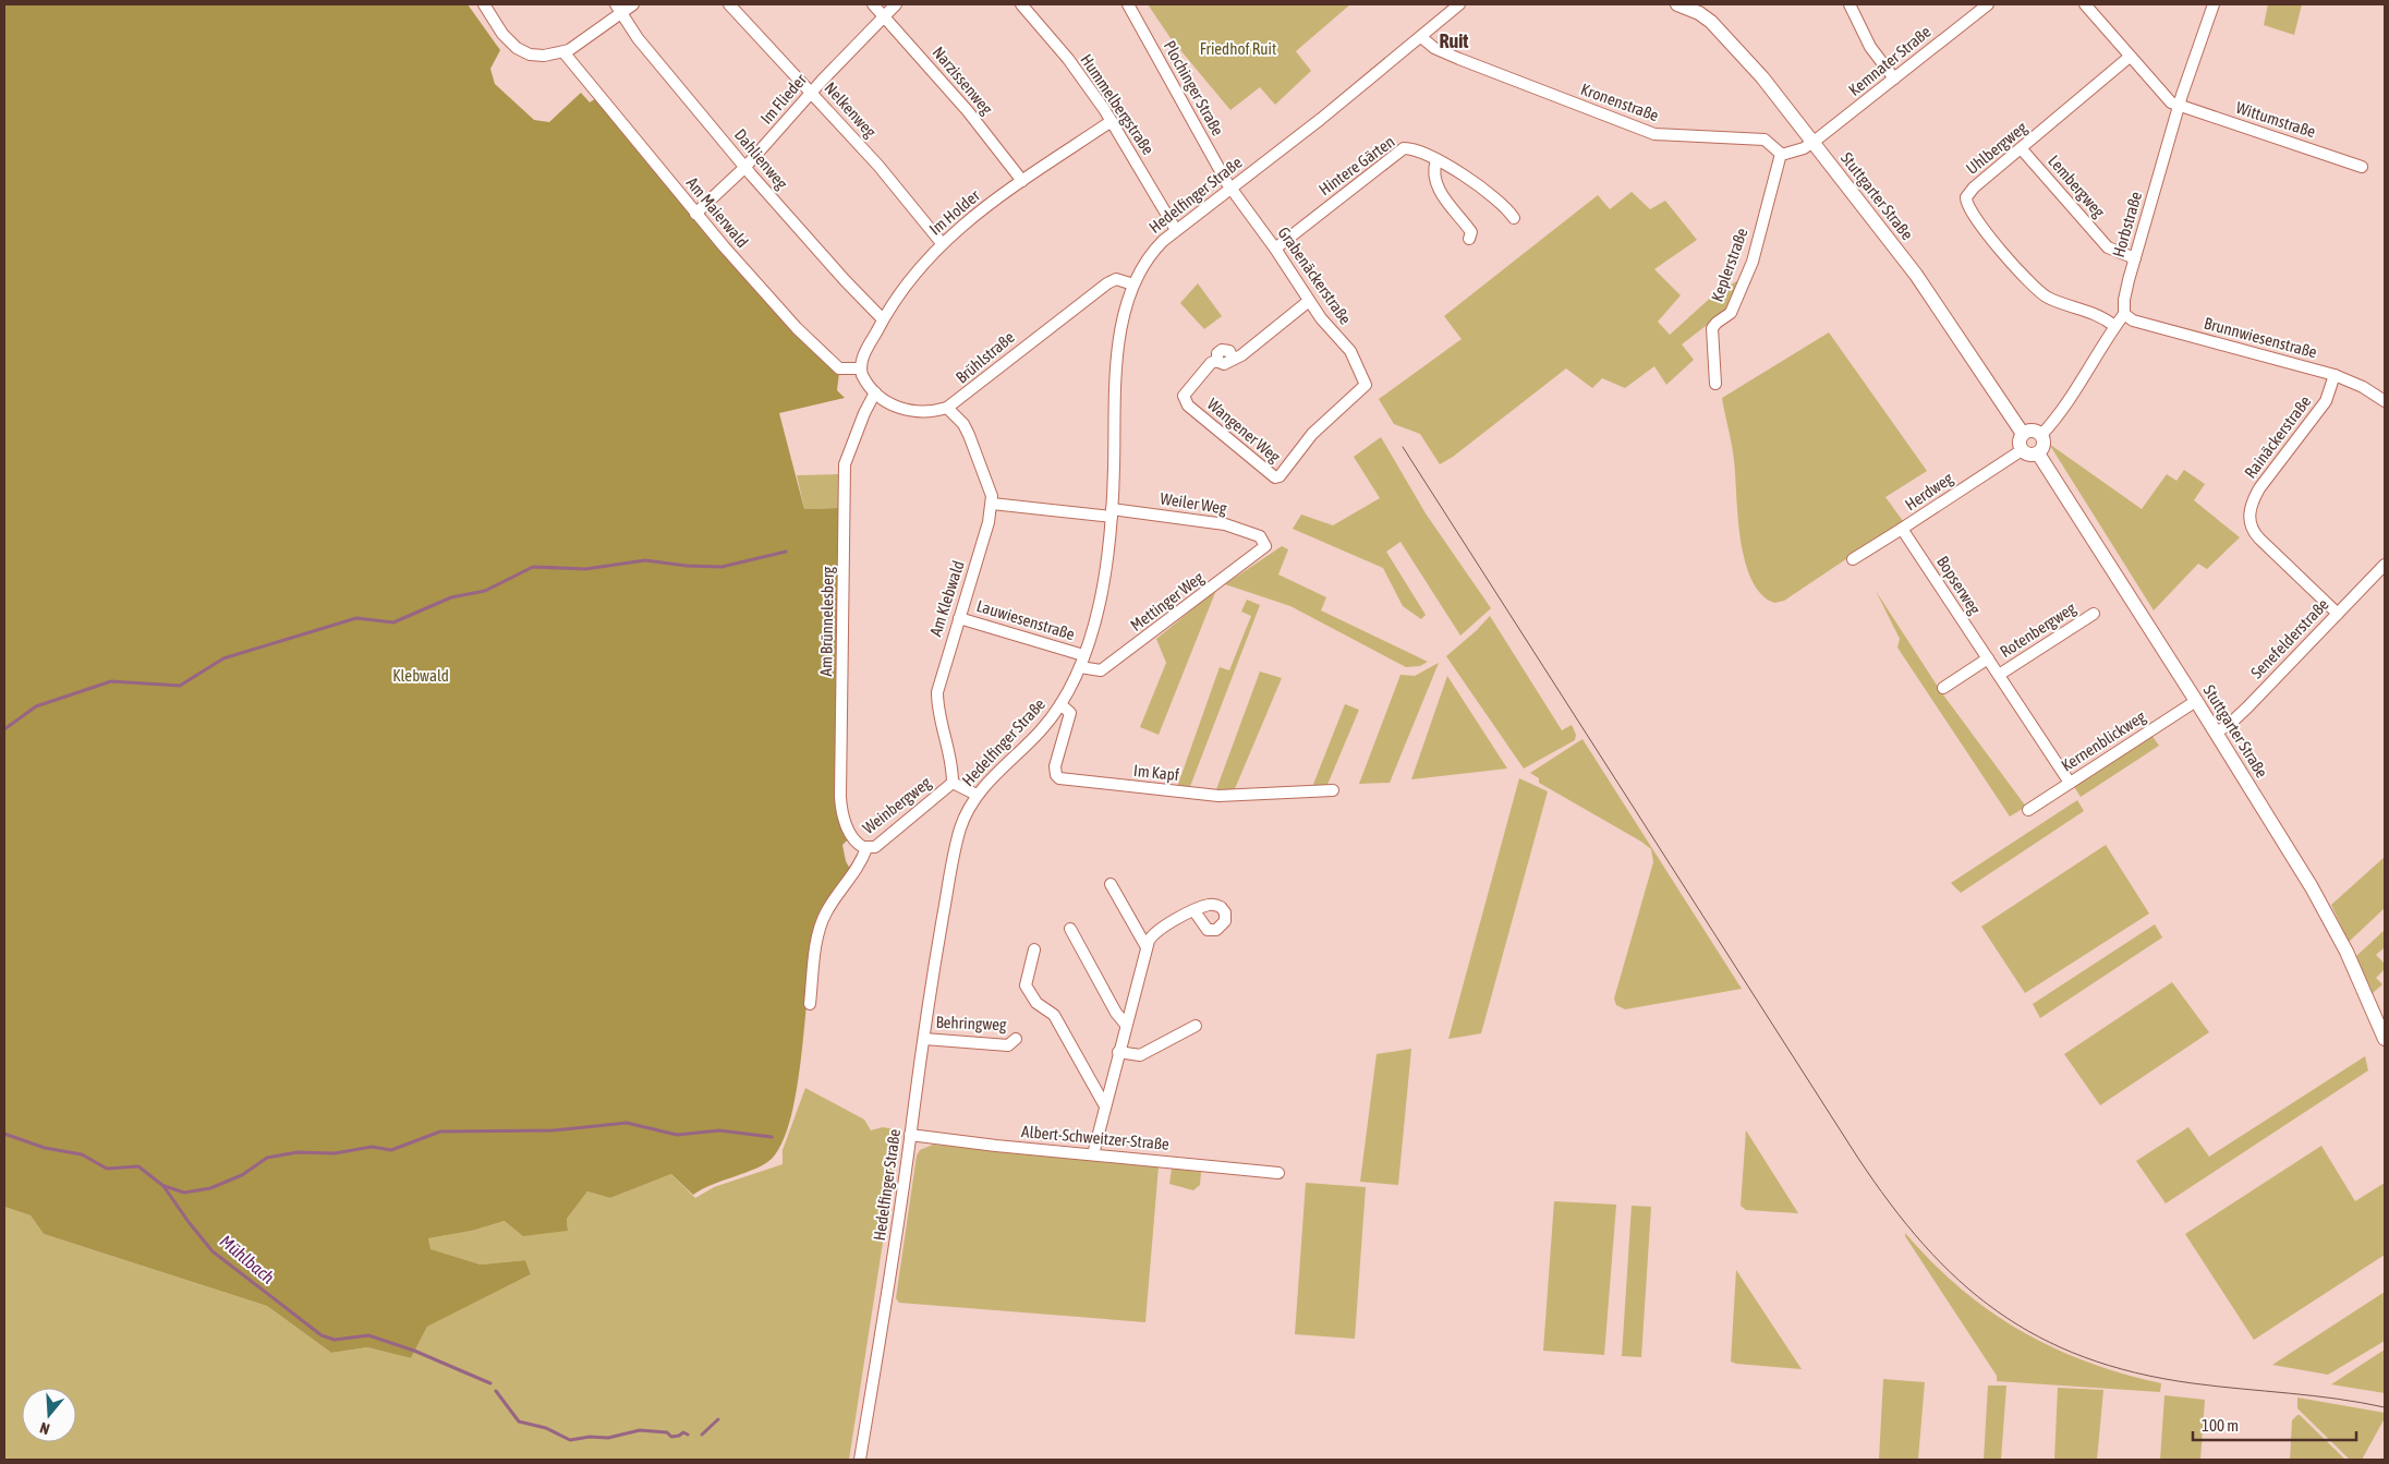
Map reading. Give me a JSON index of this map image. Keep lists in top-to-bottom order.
{
  "streets": {
    "main road": ["Stuttgarter Straße"],
    "street": [
      "Kemnater Straße",
      "Narzissenweg",
      "Plochinger Straße",
      "Im Flieder",
      "Kronenstraße",
      "Hummelbergstraße",
      "Nelkenweg",
      "Wittumstraße",
      "Uhlbergweg",
      "Dahlienweg",
      "Hintere Gärten",
      "Lembergweg",
      "Hedelfinger Straße",
      "Am Maierwald",
      "Im Holder",
      "Horbstraße",
      "Keplerstraße",
      "Grabenäckerstraße",
      "Brunnwiesenstraße",
      "Brühlstraße",
      "Wangener Weg",
      "Rainäckerstraße",
      "Herdweg",
      "Weiler Weg",
      "Bopserweg",
      "Am Klebwald",
      "Mettinger Weg",
      "Lauwiesenstraße",
      "Am Brünnelesberg",
      "Rotenbergweg",
      "Senefelderstraße",
      "Kernenblickweg",
      "Im Kapf",
      "Weinbergweg",
      "Behringweg",
      "Albert-Schweitzer-Straße"
    ]
  },
  "crossings": [
    ["Kemnater Straße", "Stuttgarter Straße"],
    ["Narzissenweg", "Im Flieder"],
    ["Narzissenweg", "Im Holder"],
    ["Plochinger Straße", "Hedelfinger Straße"],
    ["Plochinger Straße", "Grabenäckerstraße"],
    ["Im Flieder", "Nelkenweg"],
    ["Im Flieder", "Dahlienweg"],
    ["Im Flieder", "Am Maierwald"],
    ["Kronenstraße", "Hedelfinger Straße"],
    ["Kronenstraße", "Keplerstraße"],
    ["Hummelbergstraße", "Hedelfinger Straße"],
    ["Hummelbergstraße", "Im Holder"],
    ["Nelkenweg", "Im Holder"],
    ["Wittumstraße", "Uhlbergweg"],
    ["Wittumstraße", "Horbstraße"],
    ["Uhlbergweg", "Lembergweg"],
    ["Dahlienweg", "Im Holder"],
    ["Hintere Gärten", "Grabenäckerstraße"],
    ["Lembergweg", "Horbstraße"],
    ["Hedelfinger Straße", "Grabenäckerstraße"],
    ["Hedelfinger Straße", "Brühlstraße"],
    ["Hedelfinger Straße", "Weiler Weg"],
    ["Hedelfinger Straße", "Mettinger Weg"],
    ["Hedelfinger Straße", "Lauwiesenstraße"],
    ["Hedelfinger Straße", "Im Kapf"],
    ["Hedelfinger Straße", "Behringweg"],
    ["Hedelfinger Straße", "Albert-Schweitzer-Straße"],
    ["Stuttgarter Straße", "Herdweg"],
    ["Stuttgarter Straße", "Senefelderstraße"],
    ["Stuttgarter Straße", "Kernenblickweg"],
    ["Am Maierwald", "Im Holder"],
    ["Horbstraße", "Brunnwiesenstraße"],
    ["Grabenäckerstraße", "Wangener Weg"],
    ["Brunnwiesenstraße", "Rainäckerstraße"],
    ["Rainäckerstraße", "Senefelderstraße"],
    ["Herdweg", "Bopserweg"],
    ["Weiler Weg", "Am Klebwald"],
    ["Weiler Weg", "Mettinger Weg"],
    ["Bopserweg", "Rotenbergweg"],
    ["Bopserweg", "Kernenblickweg"],
    ["Am Klebwald", "Lauwiesenstraße"],
    ["Am Klebwald", "Weinbergweg"],
    ["Am Brünnelesberg", "Weinbergweg"]
  ],
  "districts": ["Ruit"],
  "water": ["Mühlbach"],
  "parks": ["Friedhof Ruit", "Klebwald"],
  "scale_bar": "100 m",
  "north": "bottom"
}
